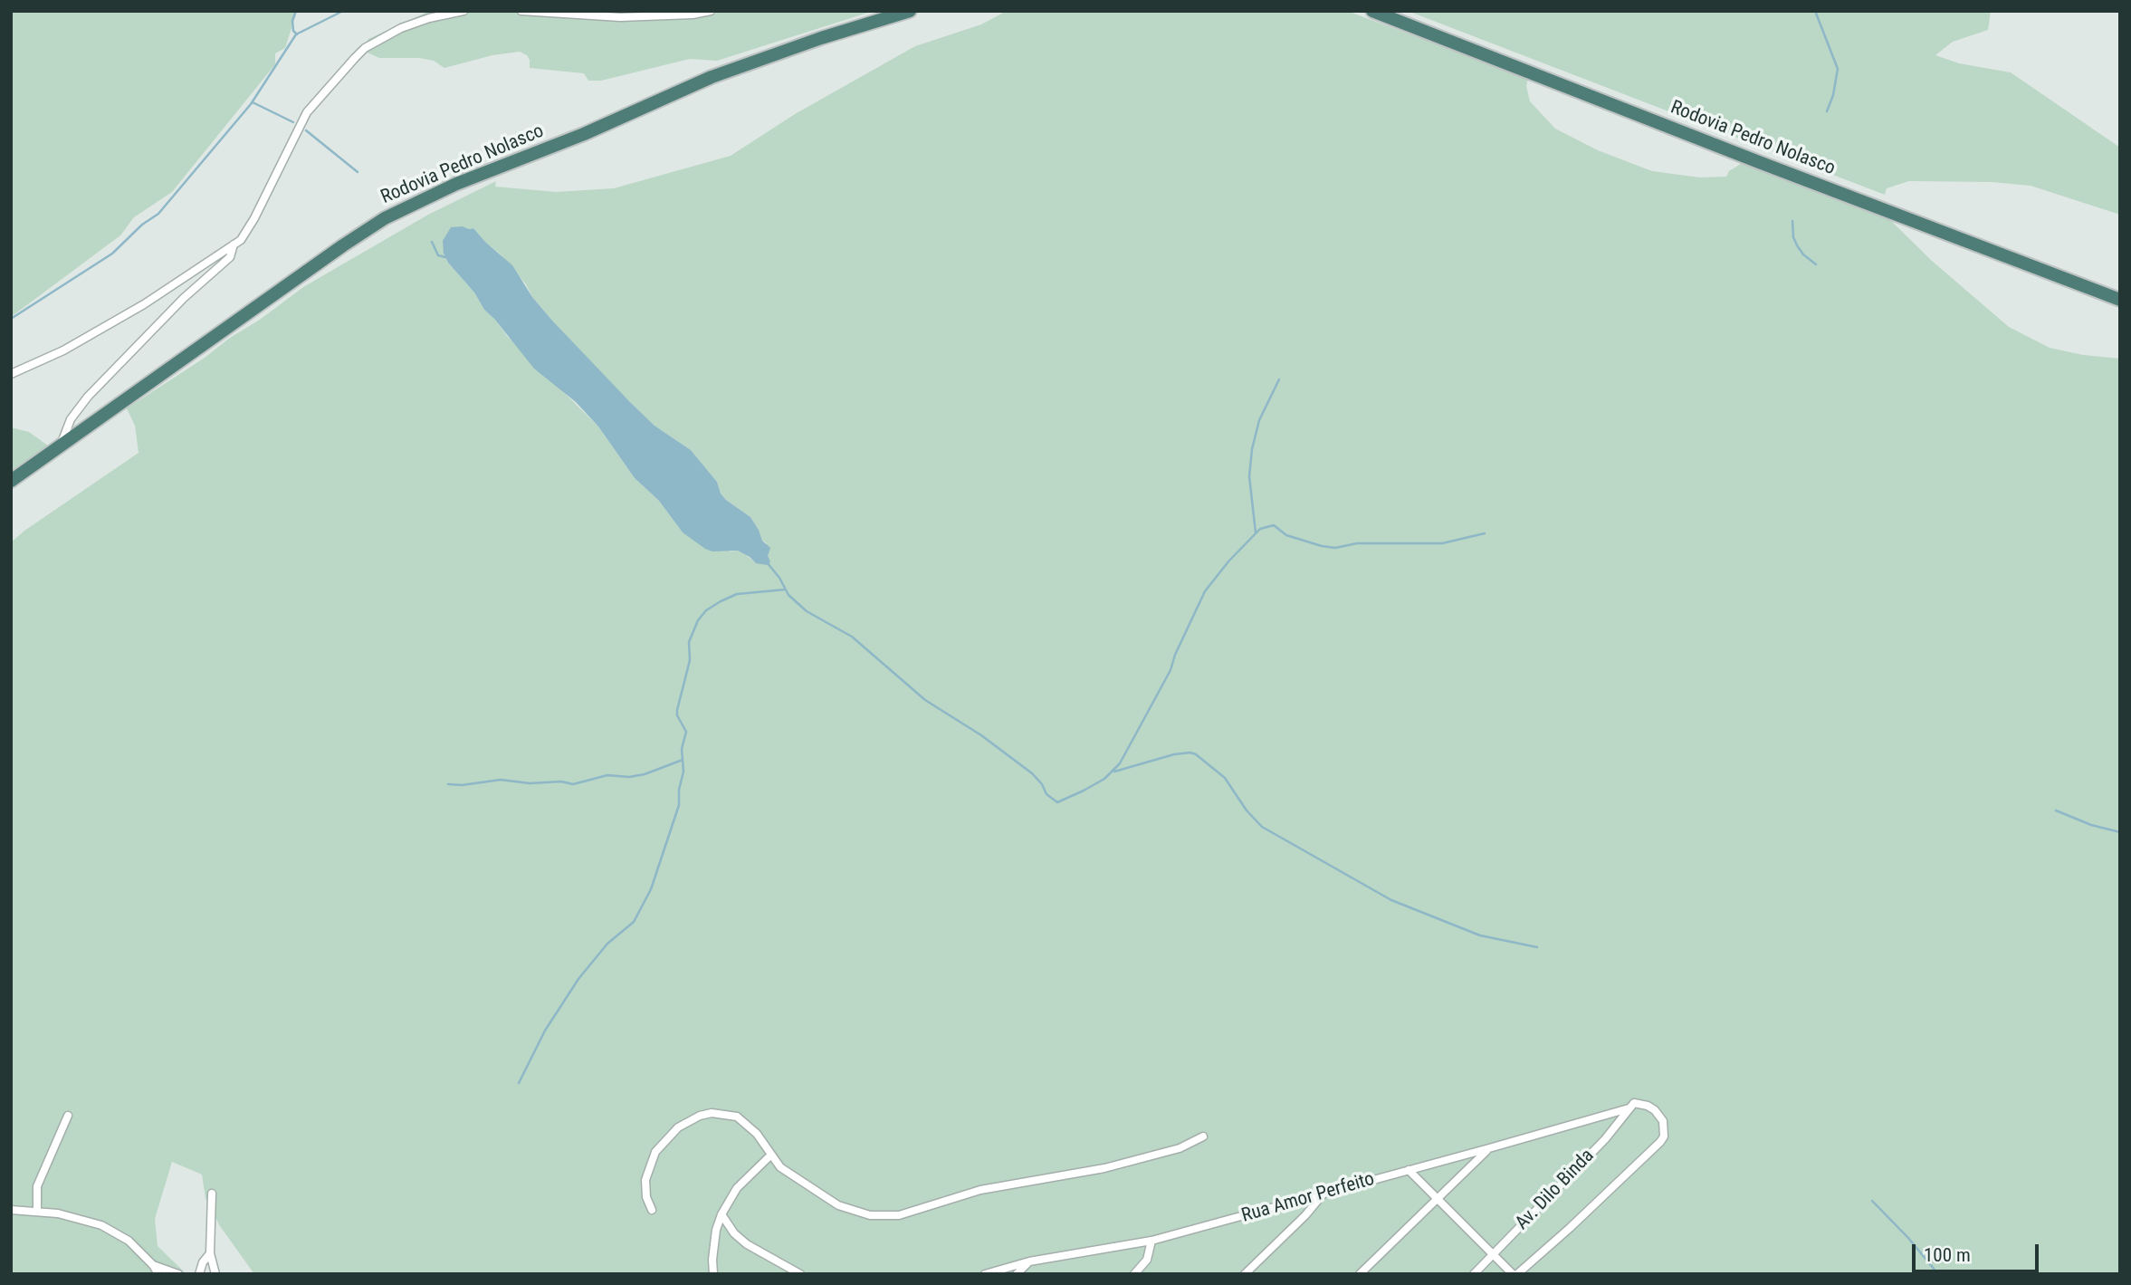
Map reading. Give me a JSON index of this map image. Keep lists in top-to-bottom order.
{
  "streets": {
    "highway": ["Rodovia Pedro Nolasco"],
    "street": ["Av. Dilo Binda", "Rua Amor Perfeito"]
  },
  "crossings": [
    ["Av. Dilo Binda", "Rua Amor Perfeito"]
  ],
  "scale_bar": "100 m"
}
